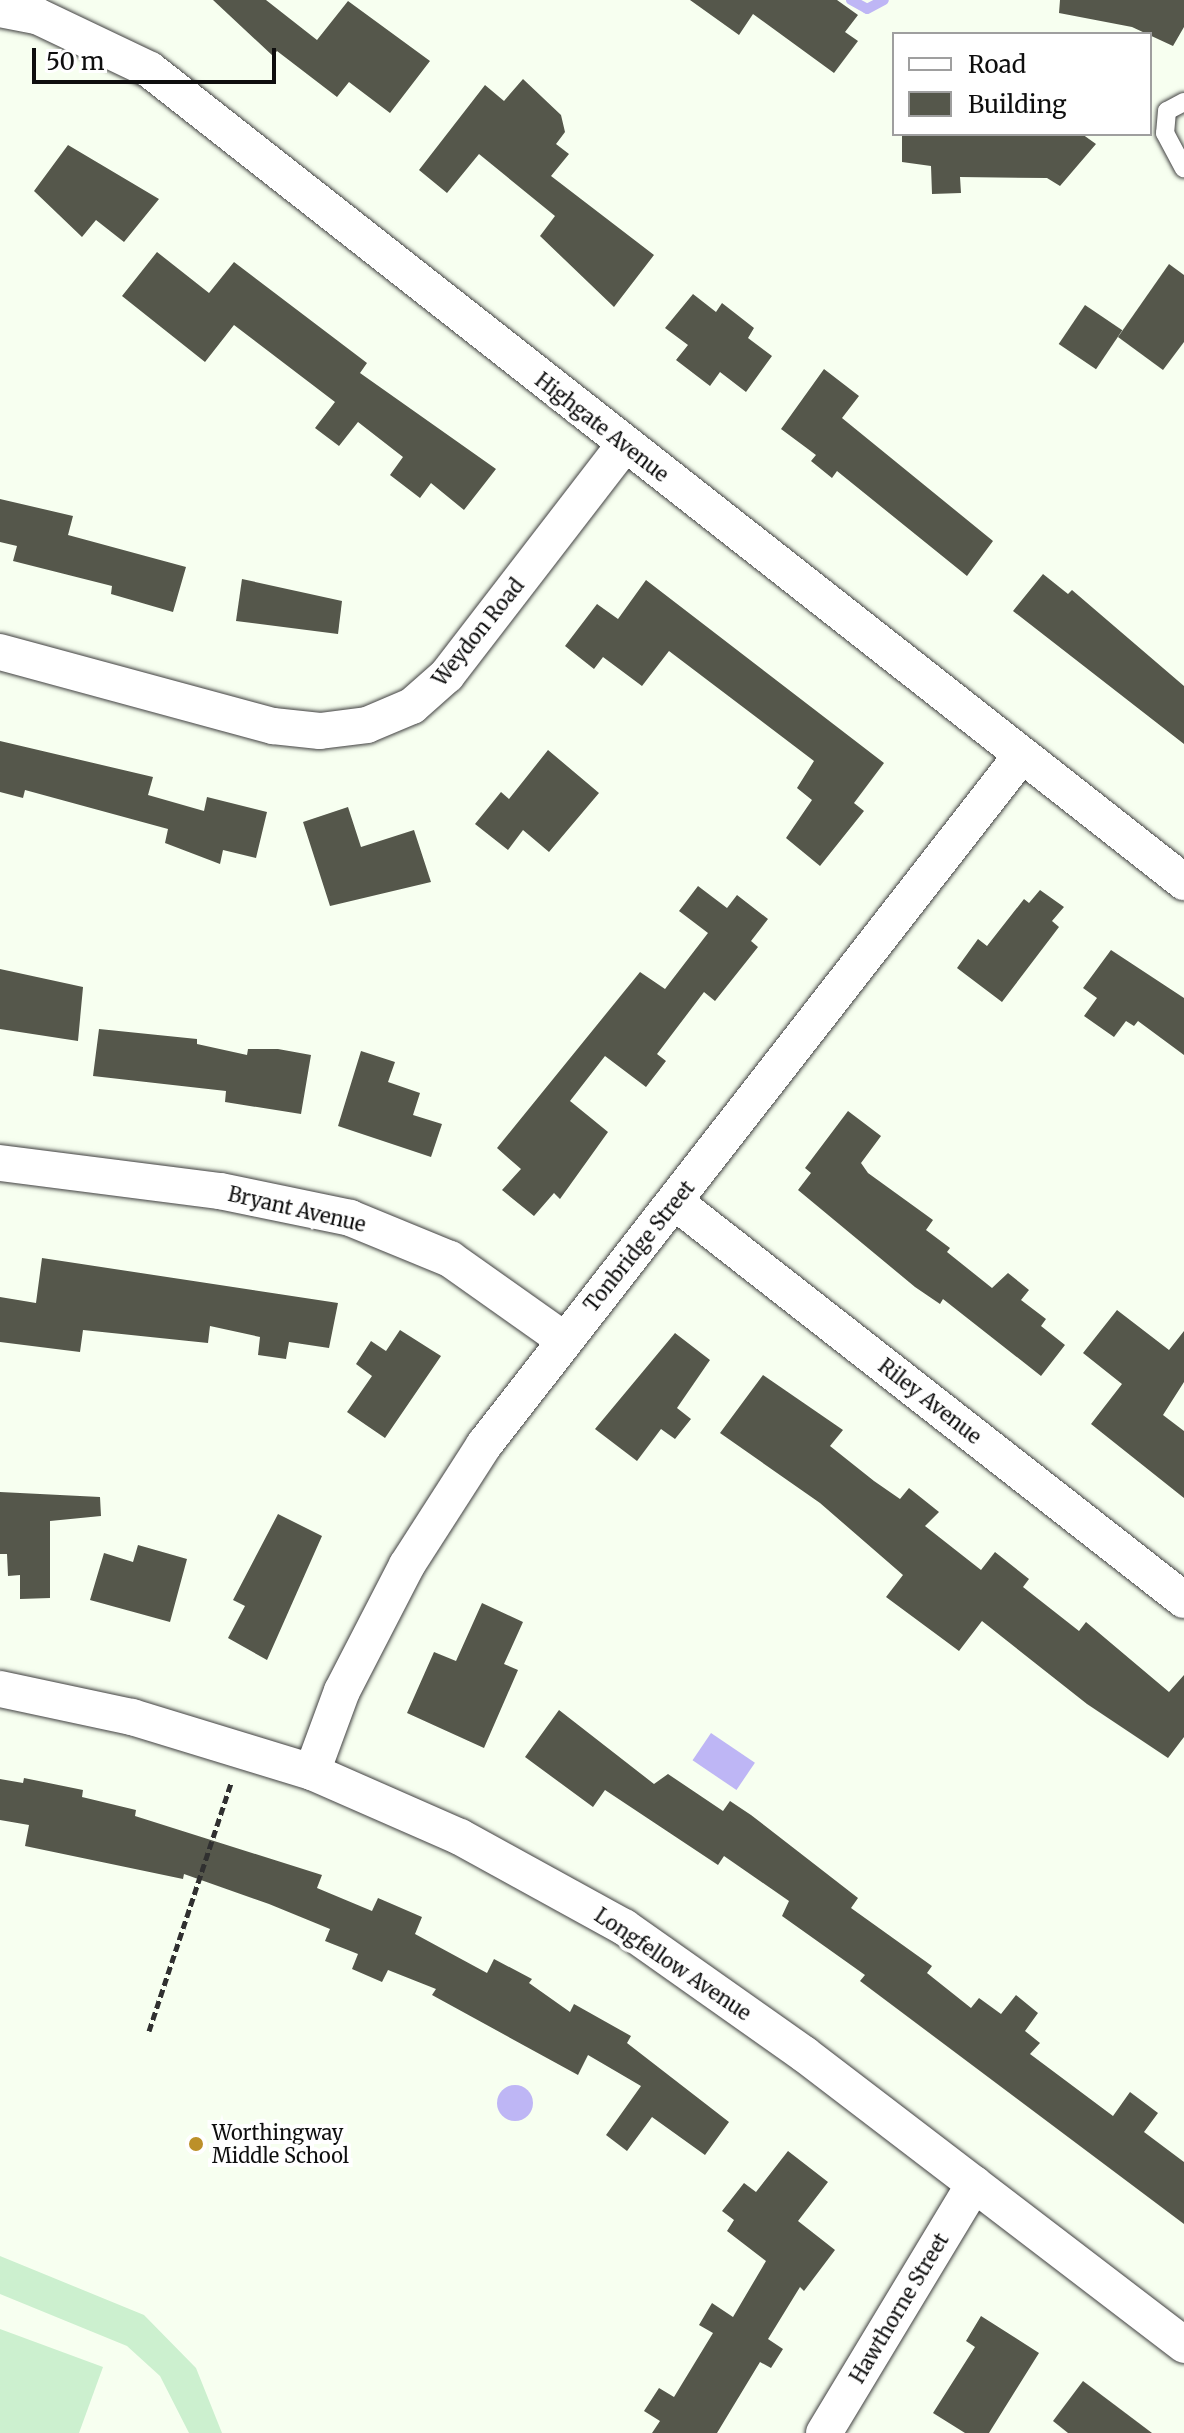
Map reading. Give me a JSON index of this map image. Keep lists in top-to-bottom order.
{
  "streets": {
    "street": [
      "Highgate Avenue",
      "Weydon Road",
      "Bryant Avenue",
      "Tonbridge Street",
      "Riley Avenue",
      "Longfellow Avenue",
      "Hawthorne Street"
    ]
  },
  "crossings": [
    ["Highgate Avenue", "Weydon Road"],
    ["Highgate Avenue", "Tonbridge Street"],
    ["Bryant Avenue", "Tonbridge Street"],
    ["Tonbridge Street", "Riley Avenue"],
    ["Tonbridge Street", "Longfellow Avenue"],
    ["Longfellow Avenue", "Hawthorne Street"]
  ],
  "places": ["Worthingway Middle School"],
  "legend": ["Road", "Building"],
  "scale_bar": "50 m"
}
